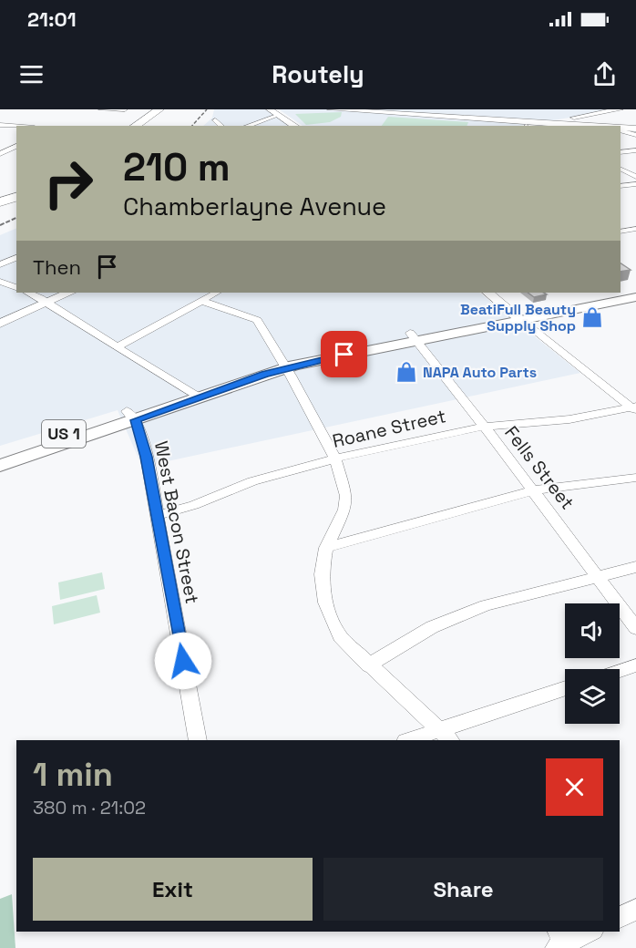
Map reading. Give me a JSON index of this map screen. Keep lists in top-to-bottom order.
{
  "streets": {
    "main road": ["US 1"],
    "street": ["Roane Street", "Fells Street", "West Bacon Street"]
  },
  "crossings": [
    ["Roane Street", "Fells Street"],
    ["Roane Street", "West Bacon Street"],
    ["US 1", "Fells Street"],
    ["US 1", "West Bacon Street"]
  ],
  "places": {
    "shop": ["BeatiFull Beauty Supply Shop", "NAPA Auto Parts"]
  },
  "page": {
    "status": "21:01",
    "header": "Routely",
    "turn": ["210 m", "Chamberlayne Avenue"],
    "then": "Then",
    "heading": ["1 min", "380 m · 21:02"],
    "buttons": ["Exit", "Share"]
  }
}
